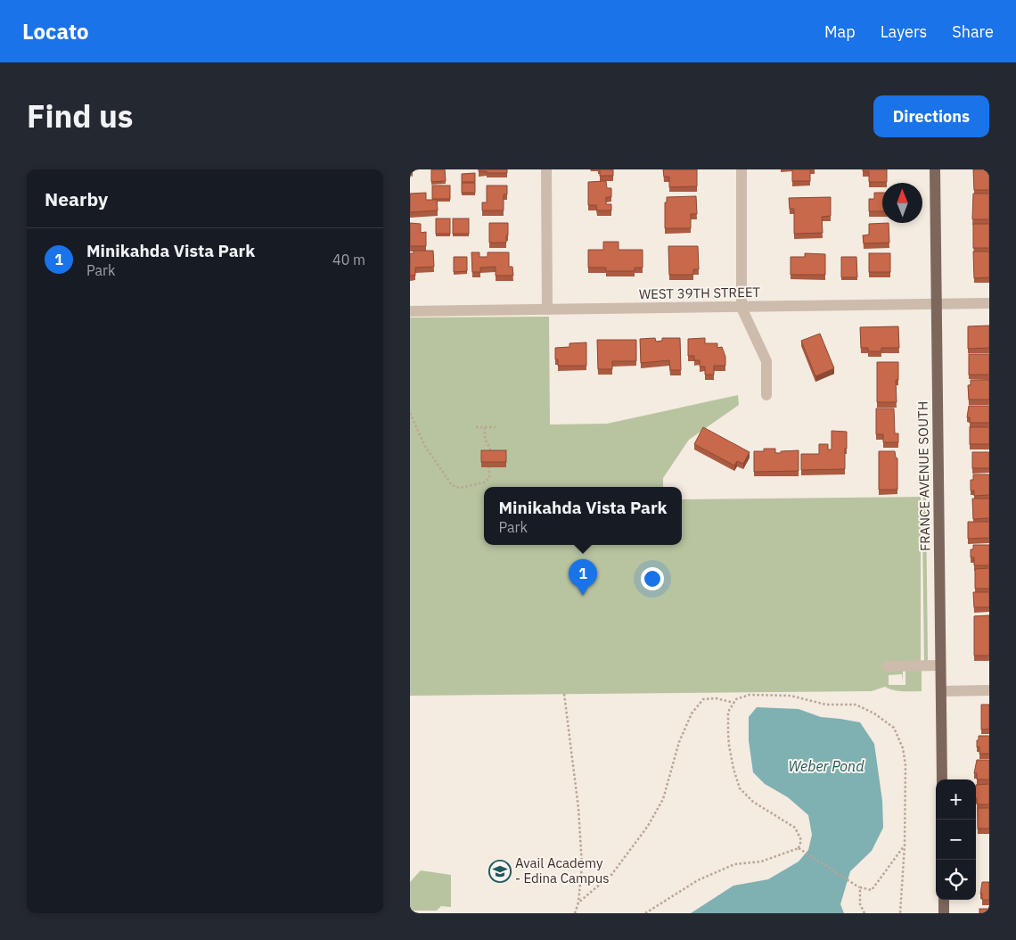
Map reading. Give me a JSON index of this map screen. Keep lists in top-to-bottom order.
{
  "streets": {
    "main road": ["FRANCE AVENUE SOUTH"],
    "street": ["WEST 39TH STREET"]
  },
  "crossings": [
    ["WEST 39TH STREET", "FRANCE AVENUE SOUTH"]
  ],
  "water": ["Weber Pond"],
  "places": {
    "school or university": ["Avail Academy - Edina Campus"]
  },
  "north": "top",
  "page": {
    "header": "Locato",
    "nav": ["Map", "Layers", "Share"],
    "title": "Find us",
    "buttons": "Directions",
    "heading": "Nearby",
    "list": [
      {
        "mark": "1",
        "name": "Minikahda Vista Park",
        "note": "Park",
        "value": "40 m"
      }
    ],
    "popup": ["Minikahda Vista Park", "Park"],
    "pins": "1",
    "map_buttons": ["+", "−"]
  }
}
